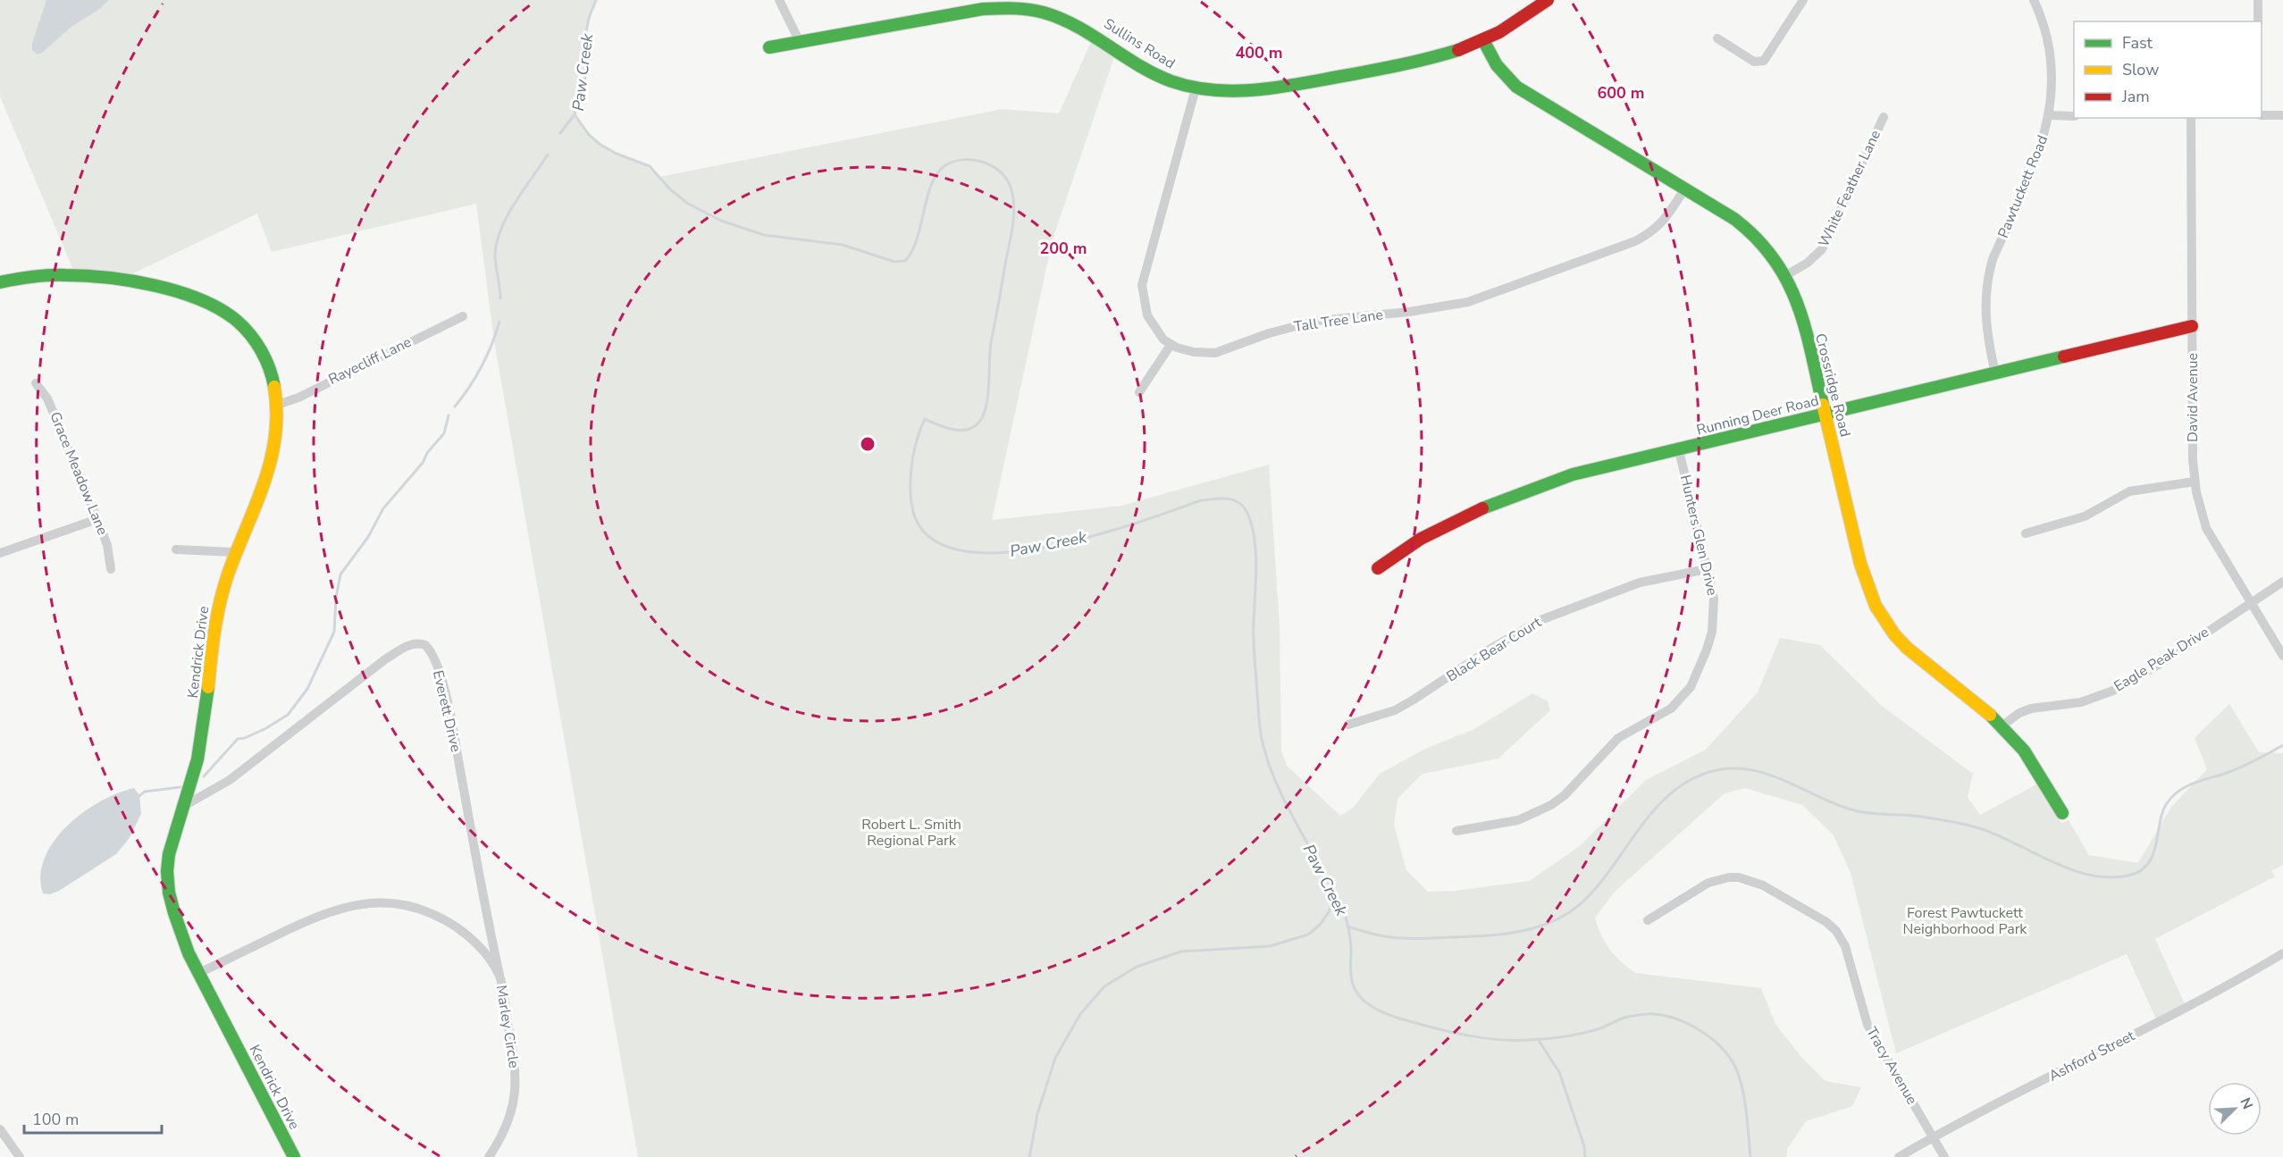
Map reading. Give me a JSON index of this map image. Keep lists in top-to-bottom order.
{
  "streets": {
    "street": [
      "Sullins Road",
      "Pawtuckett Road",
      "White Feather Lane",
      "Tall Tree Lane",
      "Rayecliff Lane",
      "Crossridge Road",
      "David Avenue",
      "Running Deer Road",
      "Grace Meadow Lane",
      "Hunters Glen Drive",
      "Black Bear Court",
      "Kendrick Drive",
      "Eagle Peak Drive",
      "Everett Drive",
      "Marley Circle",
      "Ashford Street",
      "Tracy Avenue"
    ]
  },
  "crossings": [
    ["Sullins Road", "Crossridge Road"],
    ["Pawtuckett Road", "Running Deer Road"],
    ["White Feather Lane", "Crossridge Road"],
    ["Tall Tree Lane", "Crossridge Road"],
    ["Rayecliff Lane", "Kendrick Drive"],
    ["Crossridge Road", "Running Deer Road"],
    ["Crossridge Road", "Eagle Peak Drive"],
    ["David Avenue", "Running Deer Road"],
    ["David Avenue", "Eagle Peak Drive"],
    ["Running Deer Road", "Hunters Glen Drive"],
    ["Hunters Glen Drive", "Black Bear Court"],
    ["Kendrick Drive", "Everett Drive"],
    ["Kendrick Drive", "Marley Circle"],
    ["Everett Drive", "Marley Circle"],
    ["Ashford Street", "Tracy Avenue"]
  ],
  "water": ["Paw Creek"],
  "parks": ["Robert L. Smith Regional Park", "Forest Pawtuckett Neighborhood Park"],
  "legend": ["Fast", "Slow", "Jam"],
  "scale_bar": "100 m",
  "north": "top right",
  "rings": ["400 m", "600 m", "200 m"]
}
